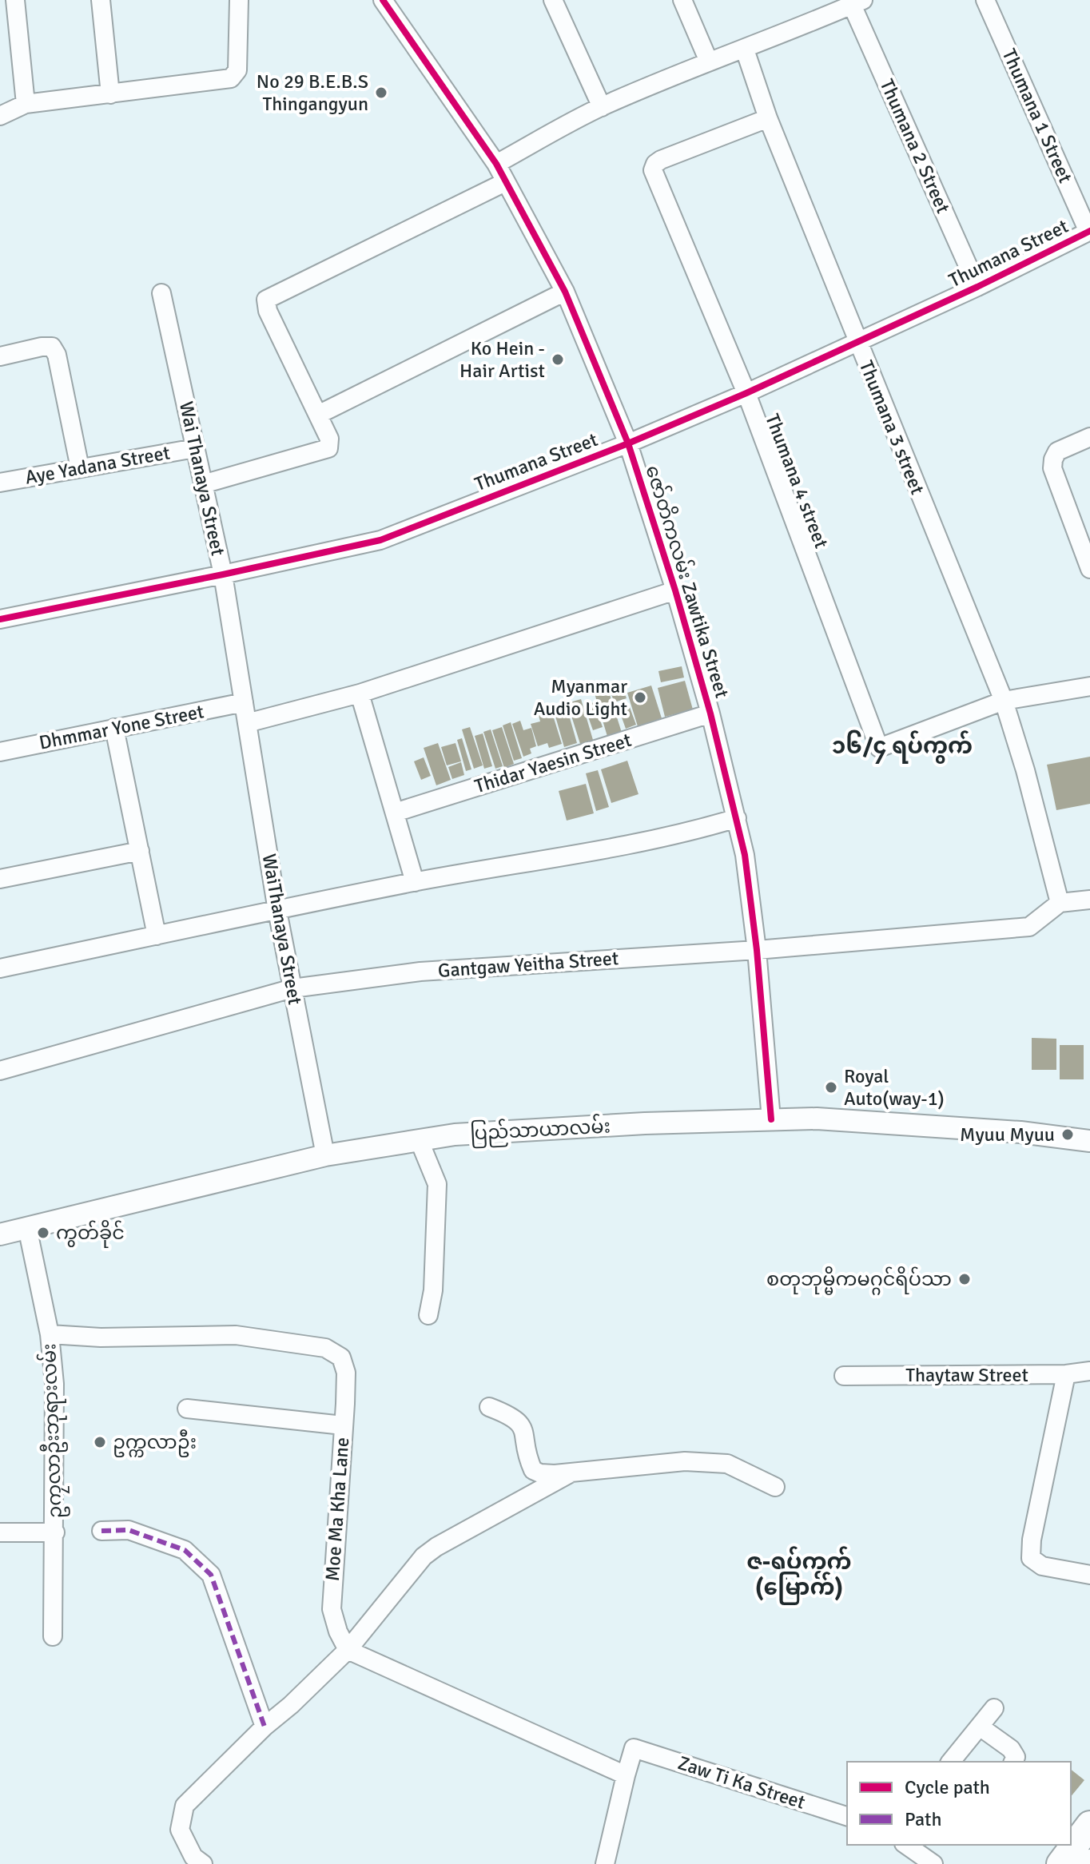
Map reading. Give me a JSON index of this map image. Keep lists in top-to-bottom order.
{
  "streets": {
    "street": [
      "Thumana 1 Street",
      "Thumana 2 Street",
      "Thumana Street",
      "Thumana 3 street",
      "Aye Yadana Street",
      "Wai Thanaya Street",
      "Thumana 4 street",
      "ဇော်တိကလမ်း Zawtika Street",
      "Dhmmar Yone Street",
      "Thidar Yaesin Street",
      "WaiThanaya Street",
      "Gantgaw Yeitha Street",
      "ပြည်သာယာလမ်း",
      "Thaytaw Street",
      "ဥကၠလာဦးဘုရားလမ်း",
      "Moe Ma Kha Lane",
      "Zaw Ti Ka Street"
    ]
  },
  "crossings": [
    ["Thumana 1 Street", "Thumana Street"],
    ["Thumana 2 Street", "Thumana Street"],
    ["Thumana Street", "Thumana 3 street"],
    ["Thumana Street", "Wai Thanaya Street"],
    ["Thumana Street", "Thumana 4 street"],
    ["Thumana Street", "ဇော်တိကလမ်း Zawtika Street"],
    ["Thumana 3 street", "Thumana 4 street"],
    ["Thumana 3 street", "Gantgaw Yeitha Street"],
    ["Aye Yadana Street", "Wai Thanaya Street"],
    ["Wai Thanaya Street", "Dhmmar Yone Street"],
    ["Wai Thanaya Street", "WaiThanaya Street"],
    ["ဇော်တိကလမ်း Zawtika Street", "Thidar Yaesin Street"],
    ["ဇော်တိကလမ်း Zawtika Street", "Gantgaw Yeitha Street"],
    ["ဇော်တိကလမ်း Zawtika Street", "ပြည်သာယာလမ်း"],
    ["Dhmmar Yone Street", "WaiThanaya Street"],
    ["WaiThanaya Street", "Gantgaw Yeitha Street"],
    ["WaiThanaya Street", "ပြည်သာယာလမ်း"],
    ["ပြည်သာယာလမ်း", "ဥကၠလာဦးဘုရားလမ်း"],
    ["ဥကၠလာဦးဘုရားလမ်း", "Moe Ma Kha Lane"]
  ],
  "districts": ["၁၆/၄ ရပ်ကွက်", "ဇ-ရပ်ကွက် (မြောက်)"],
  "places": [
    "No 29 B.E.B.S Thingangyun",
    "Ko Hein - Hair Artist",
    "Myanmar Audio Light",
    "Royal Auto(way-1)",
    "Myuu Myuu",
    "ကွတ်ခိုင်",
    "စတုဘုမ္မိကမဂ္ဂင်ရိပ်သာ",
    "ဥက္ကလာဦး"
  ],
  "legend": ["Cycle path", "Path"]
}
